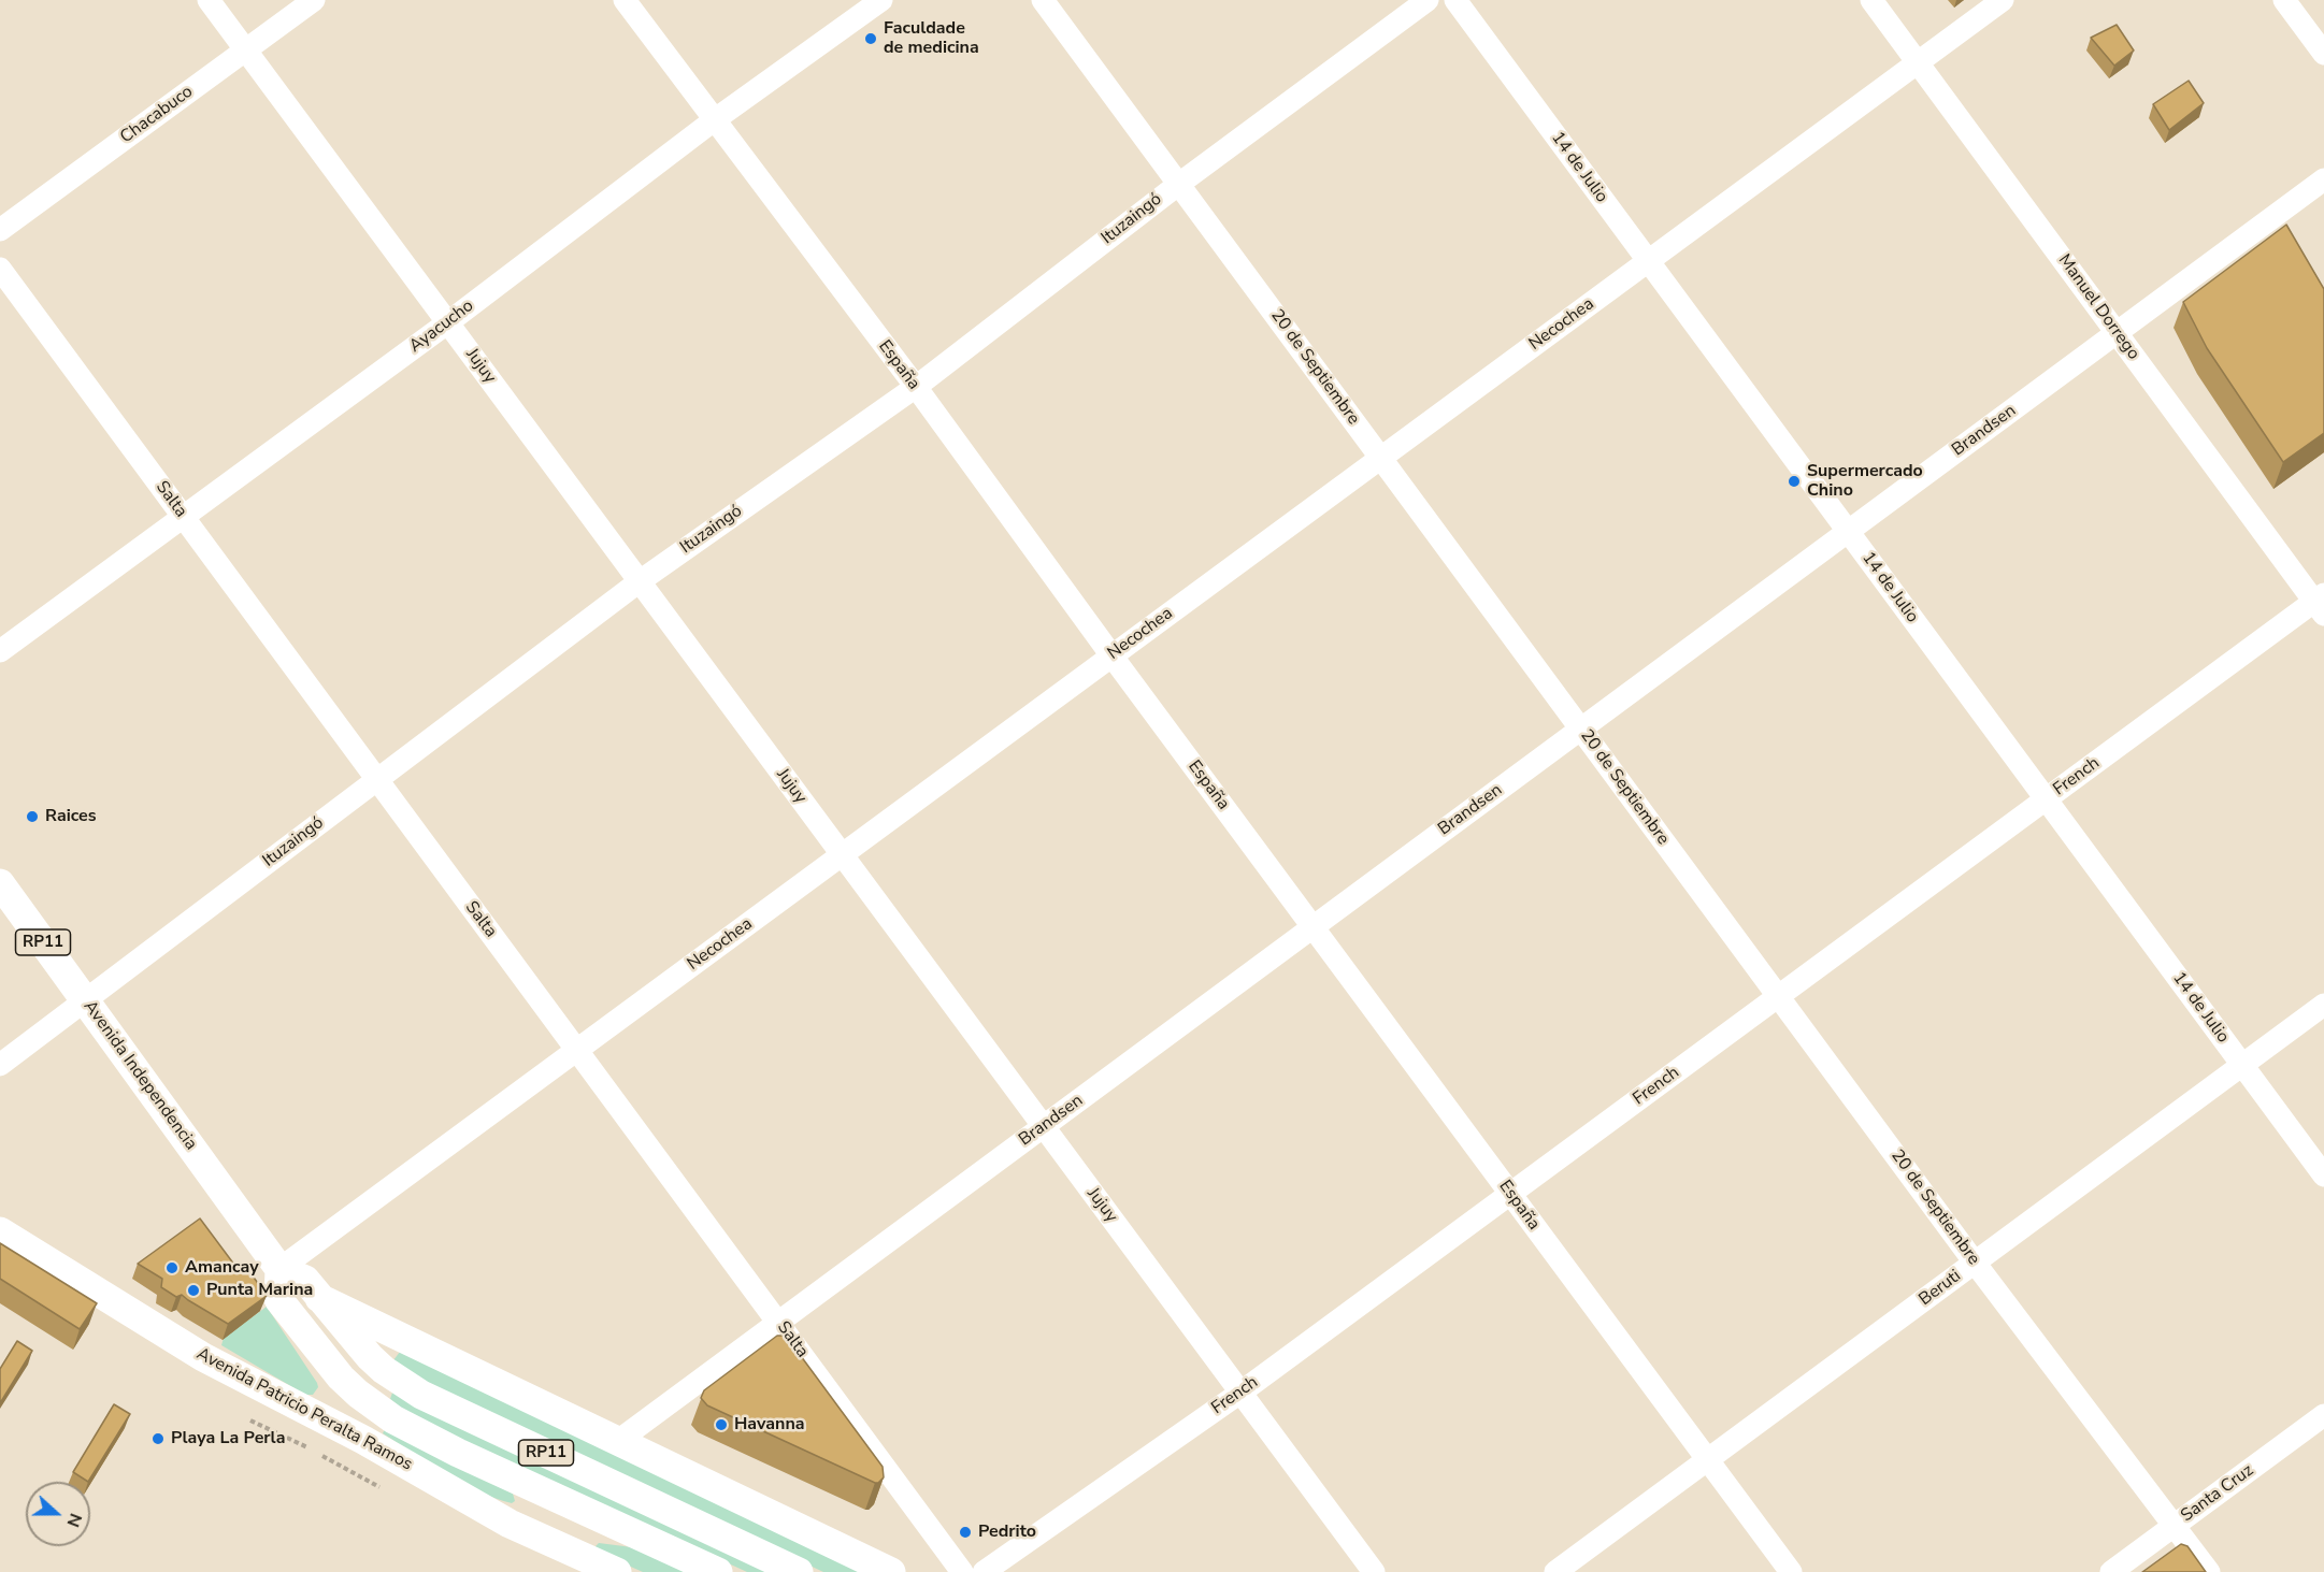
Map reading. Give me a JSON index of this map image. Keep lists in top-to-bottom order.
{
  "streets": {
    "main road": ["RP11", "Avenida Independencia", "Avenida Patricio Peralta Ramos"],
    "street": [
      "Chacabuco",
      "14 de Julio",
      "Ituzaingó",
      "Manuel Dorrego",
      "Necochea",
      "Ayacucho",
      "España",
      "Jujuy",
      "20 de Septiembre",
      "Brandsen",
      "Salta",
      "French",
      "Beruti",
      "Santa Cruz"
    ]
  },
  "crossings": [
    ["Chacabuco", "Jujuy"],
    ["14 de Julio", "Necochea"],
    ["14 de Julio", "Brandsen"],
    ["14 de Julio", "French"],
    ["14 de Julio", "Beruti"],
    ["Ituzaingó", "España"],
    ["Ituzaingó", "Jujuy"],
    ["Ituzaingó", "20 de Septiembre"],
    ["Ituzaingó", "Salta"],
    ["Ituzaingó", "Avenida Independencia"],
    ["Manuel Dorrego", "Necochea"],
    ["Manuel Dorrego", "Brandsen"],
    ["Manuel Dorrego", "French"],
    ["Necochea", "España"],
    ["Necochea", "Jujuy"],
    ["Necochea", "20 de Septiembre"],
    ["Necochea", "Salta"],
    ["Necochea", "RP11"],
    ["Necochea", "Avenida Independencia"],
    ["Necochea", "Avenida Patricio Peralta Ramos"],
    ["Ayacucho", "España"],
    ["Ayacucho", "Jujuy"],
    ["Ayacucho", "Salta"],
    ["España", "Brandsen"],
    ["España", "French"],
    ["España", "Beruti"],
    ["Jujuy", "Brandsen"],
    ["Jujuy", "French"],
    ["20 de Septiembre", "Brandsen"],
    ["20 de Septiembre", "French"],
    ["20 de Septiembre", "Beruti"],
    ["20 de Septiembre", "Santa Cruz"],
    ["Brandsen", "Salta"],
    ["RP11", "Avenida Independencia"],
    ["RP11", "Avenida Patricio Peralta Ramos"],
    ["Avenida Independencia", "Avenida Patricio Peralta Ramos"]
  ],
  "places": [
    "Faculdade de medicina",
    "Supermercado Chino",
    "Raices",
    "Amancay",
    "Punta Marina",
    "Havanna",
    "Playa La Perla",
    "Pedrito"
  ],
  "north": "right"
}
